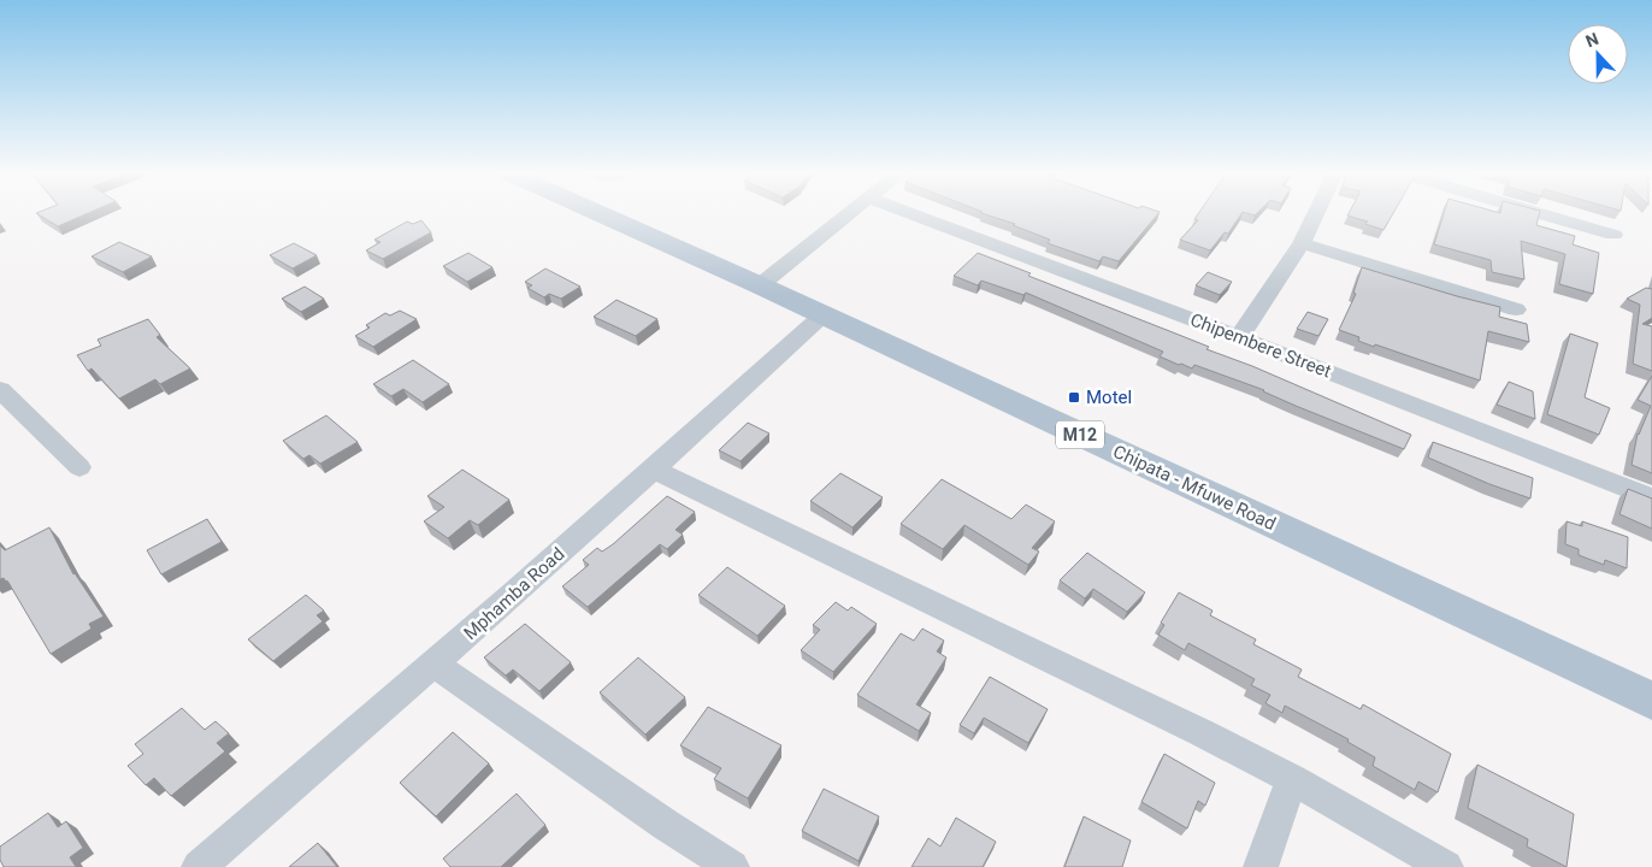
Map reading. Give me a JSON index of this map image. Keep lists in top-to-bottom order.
{
  "streets": {
    "main road": ["M12", "Chipata - Mfuwe Road"],
    "street": ["Chipembere Street", "Mphamba Road"]
  },
  "crossings": [
    ["Chipata - Mfuwe Road", "Mphamba Road"]
  ],
  "places": {
    "transit": ["Motel"]
  },
  "north": "top"
}
